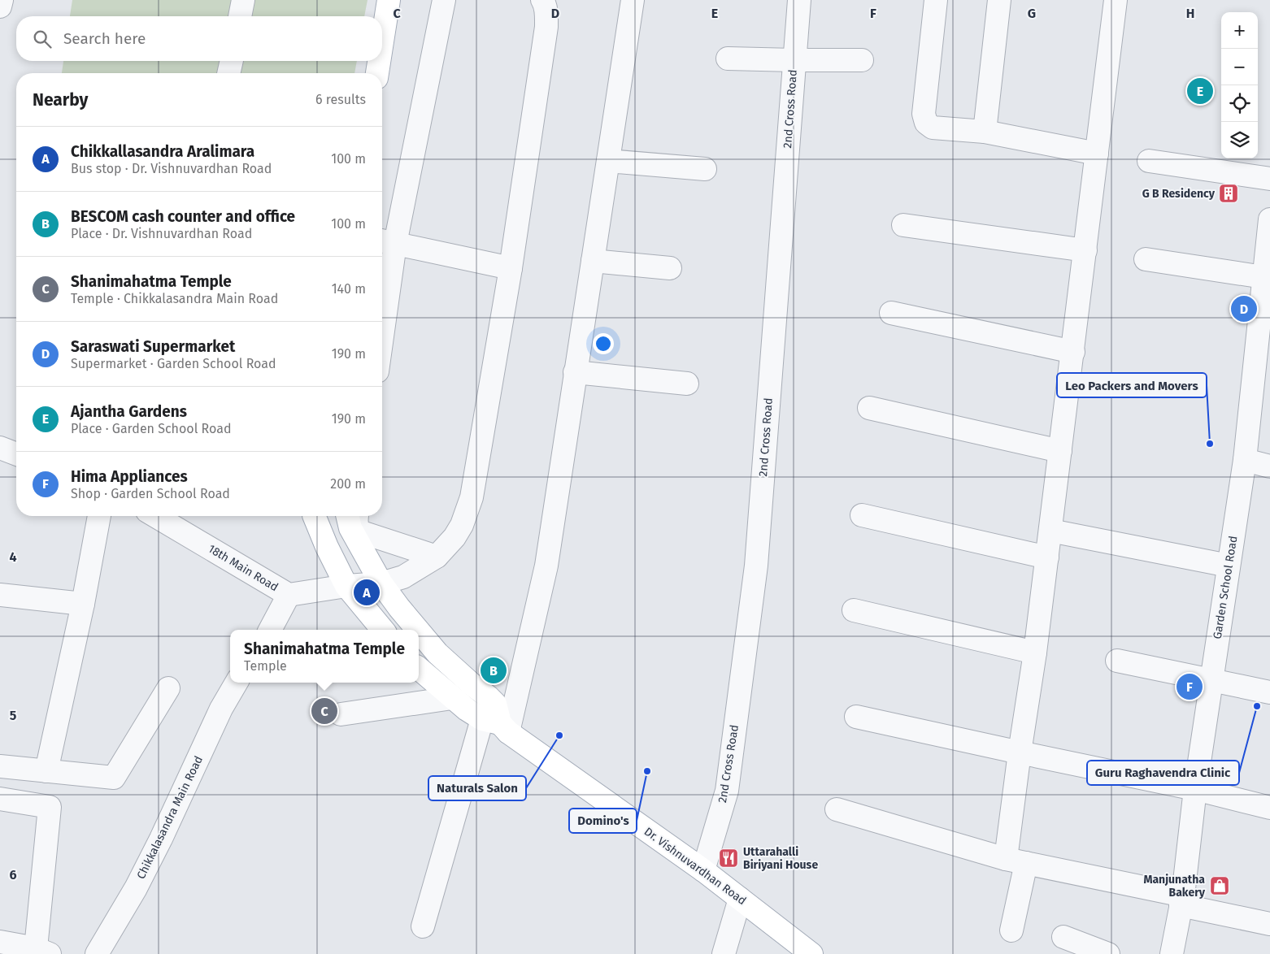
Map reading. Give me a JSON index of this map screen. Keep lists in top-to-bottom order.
{
  "streets": {
    "main road": ["Dr. Vishnuvardhan Road"],
    "street": [
      "2nd Cross Road",
      "18th Main Road",
      "Garden School Road",
      "Chikkalasandra Main Road"
    ]
  },
  "crossings": [
    ["2nd Cross Road", "Dr. Vishnuvardhan Road"]
  ],
  "places": {
    "building": ["G B Residency"],
    "other": [
      "Leo Packers and Movers",
      "Guru Raghavendra Clinic",
      "Naturals Salon",
      "Domino's"
    ],
    "restaurant": ["Uttarahalli Biriyani House"],
    "shop": ["Manjunatha Bakery"]
  },
  "page": {
    "map_buttons": ["+", "−"],
    "search": "Search here",
    "heading": ["Nearby", "6 results"],
    "pins": [
      "E",
      "D",
      "A",
      "B",
      "F",
      "C"
    ],
    "list": [
      {
        "mark": "A",
        "name": "Chikkallasandra Aralimara",
        "note": "Bus stop · Dr. Vishnuvardhan Road",
        "value": "100 m"
      },
      {
        "mark": "B",
        "name": "BESCOM cash counter and office",
        "note": "Place · Dr. Vishnuvardhan Road",
        "value": "100 m"
      },
      {
        "mark": "C",
        "name": "Shanimahatma Temple",
        "note": "Temple · Chikkalasandra Main Road",
        "value": "140 m"
      },
      {
        "mark": "D",
        "name": "Saraswati Supermarket",
        "note": "Supermarket · Garden School Road",
        "value": "190 m"
      },
      {
        "mark": "E",
        "name": "Ajantha Gardens",
        "note": "Place · Garden School Road",
        "value": "190 m"
      },
      {
        "mark": "F",
        "name": "Hima Appliances",
        "note": "Shop · Garden School Road",
        "value": "200 m"
      }
    ],
    "popup": ["Shanimahatma Temple", "Temple"]
  },
  "grid": {
    "columns": [
      "C",
      "D",
      "E",
      "F",
      "G",
      "H"
    ],
    "rows": ["4", "5", "6"]
  }
}
